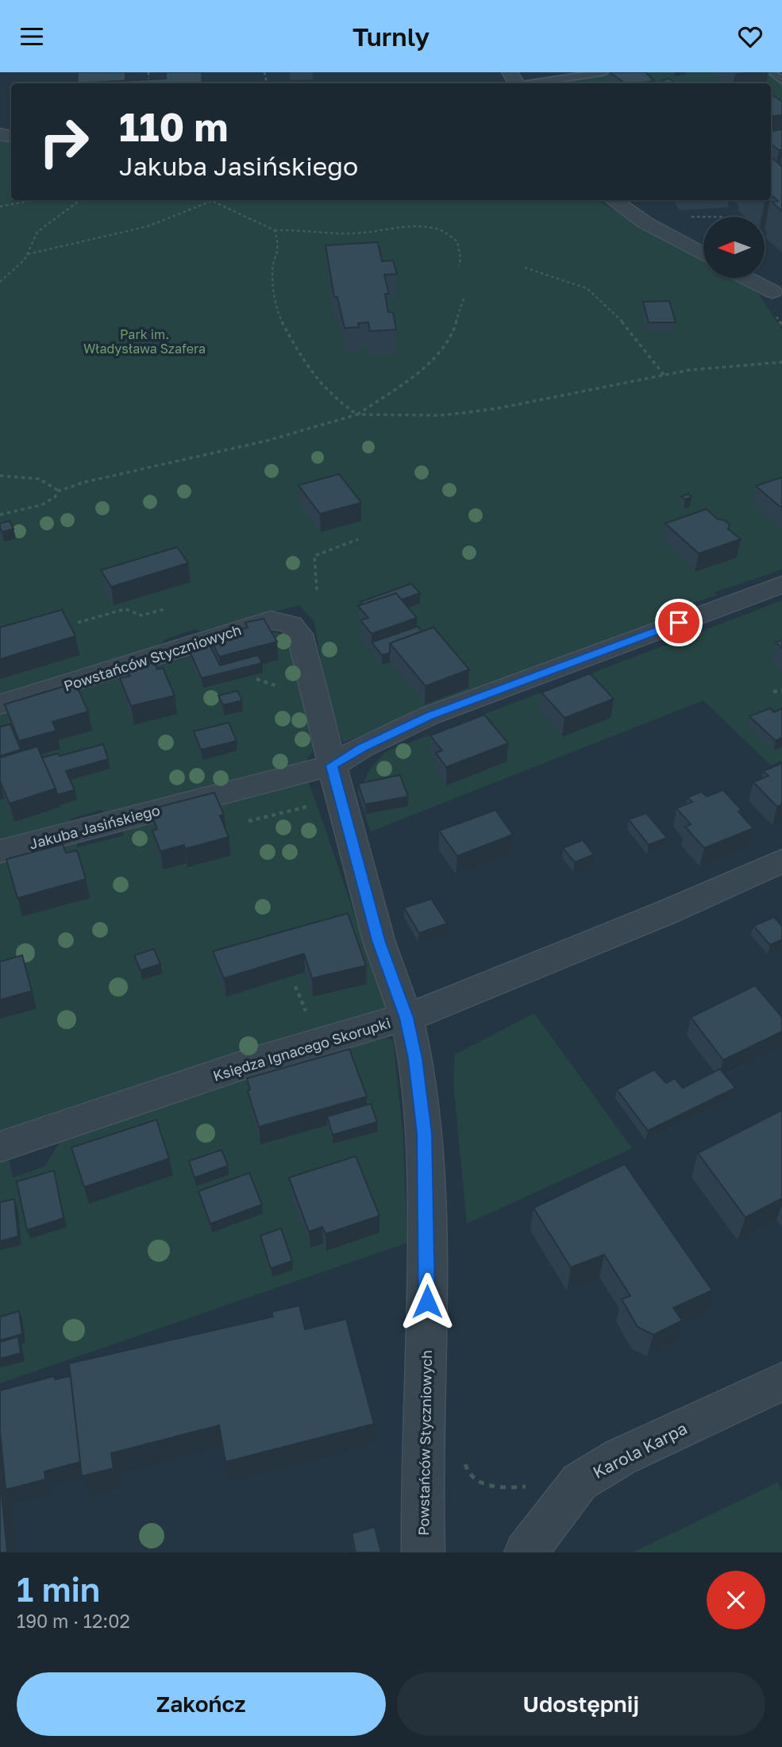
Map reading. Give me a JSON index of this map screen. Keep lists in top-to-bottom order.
{
  "streets": {
    "street": [
      "Powstańców Styczniowych",
      "Jakuba Jasińskiego",
      "Księdza Ignacego Skorupki",
      "Karola Karpa"
    ]
  },
  "crossings": [
    ["Powstańców Styczniowych", "Jakuba Jasińskiego"],
    ["Powstańców Styczniowych", "Księdza Ignacego Skorupki"]
  ],
  "parks": ["Park im. Władysława Szafera"],
  "north": "left",
  "page": {
    "header": "Turnly",
    "turn": ["110 m", "Jakuba Jasińskiego"],
    "heading": ["1 min", "190 m · 12:02"],
    "buttons": ["Zakończ", "Udostępnij"]
  }
}
